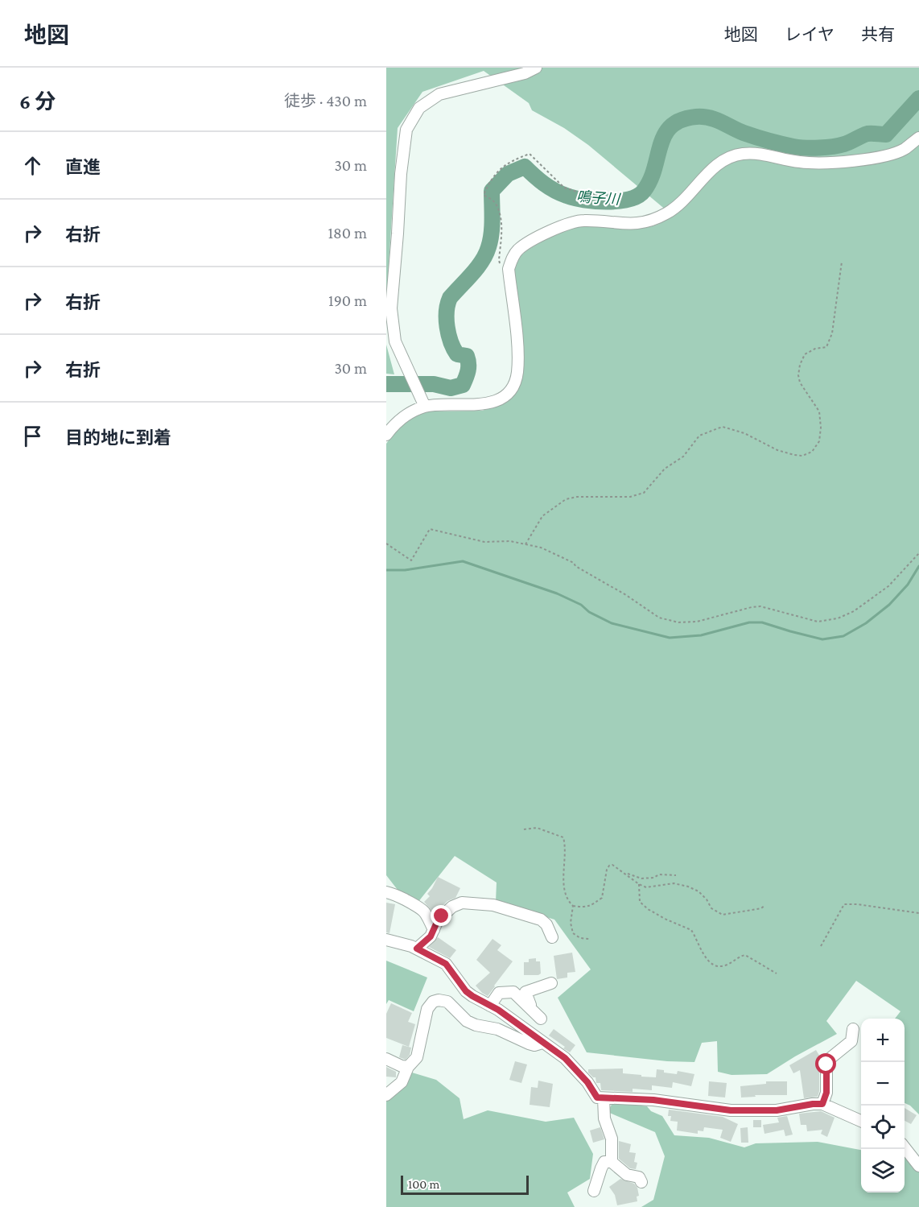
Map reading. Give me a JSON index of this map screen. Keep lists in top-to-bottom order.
{
  "water": ["鳴子川"],
  "scale_bar": "100 m",
  "page": {
    "header": "地図",
    "nav": ["地図", "レイヤ", "共有"],
    "heading": ["6 分", "徒歩 · 430 m"],
    "list": [
      ["直進", "30 m"],
      ["右折", "180 m"],
      ["右折", "190 m"],
      ["右折", "30 m"],
      "目的地に到着"
    ],
    "map_buttons": ["+", "−"],
    "scale": "100 m"
  }
}
